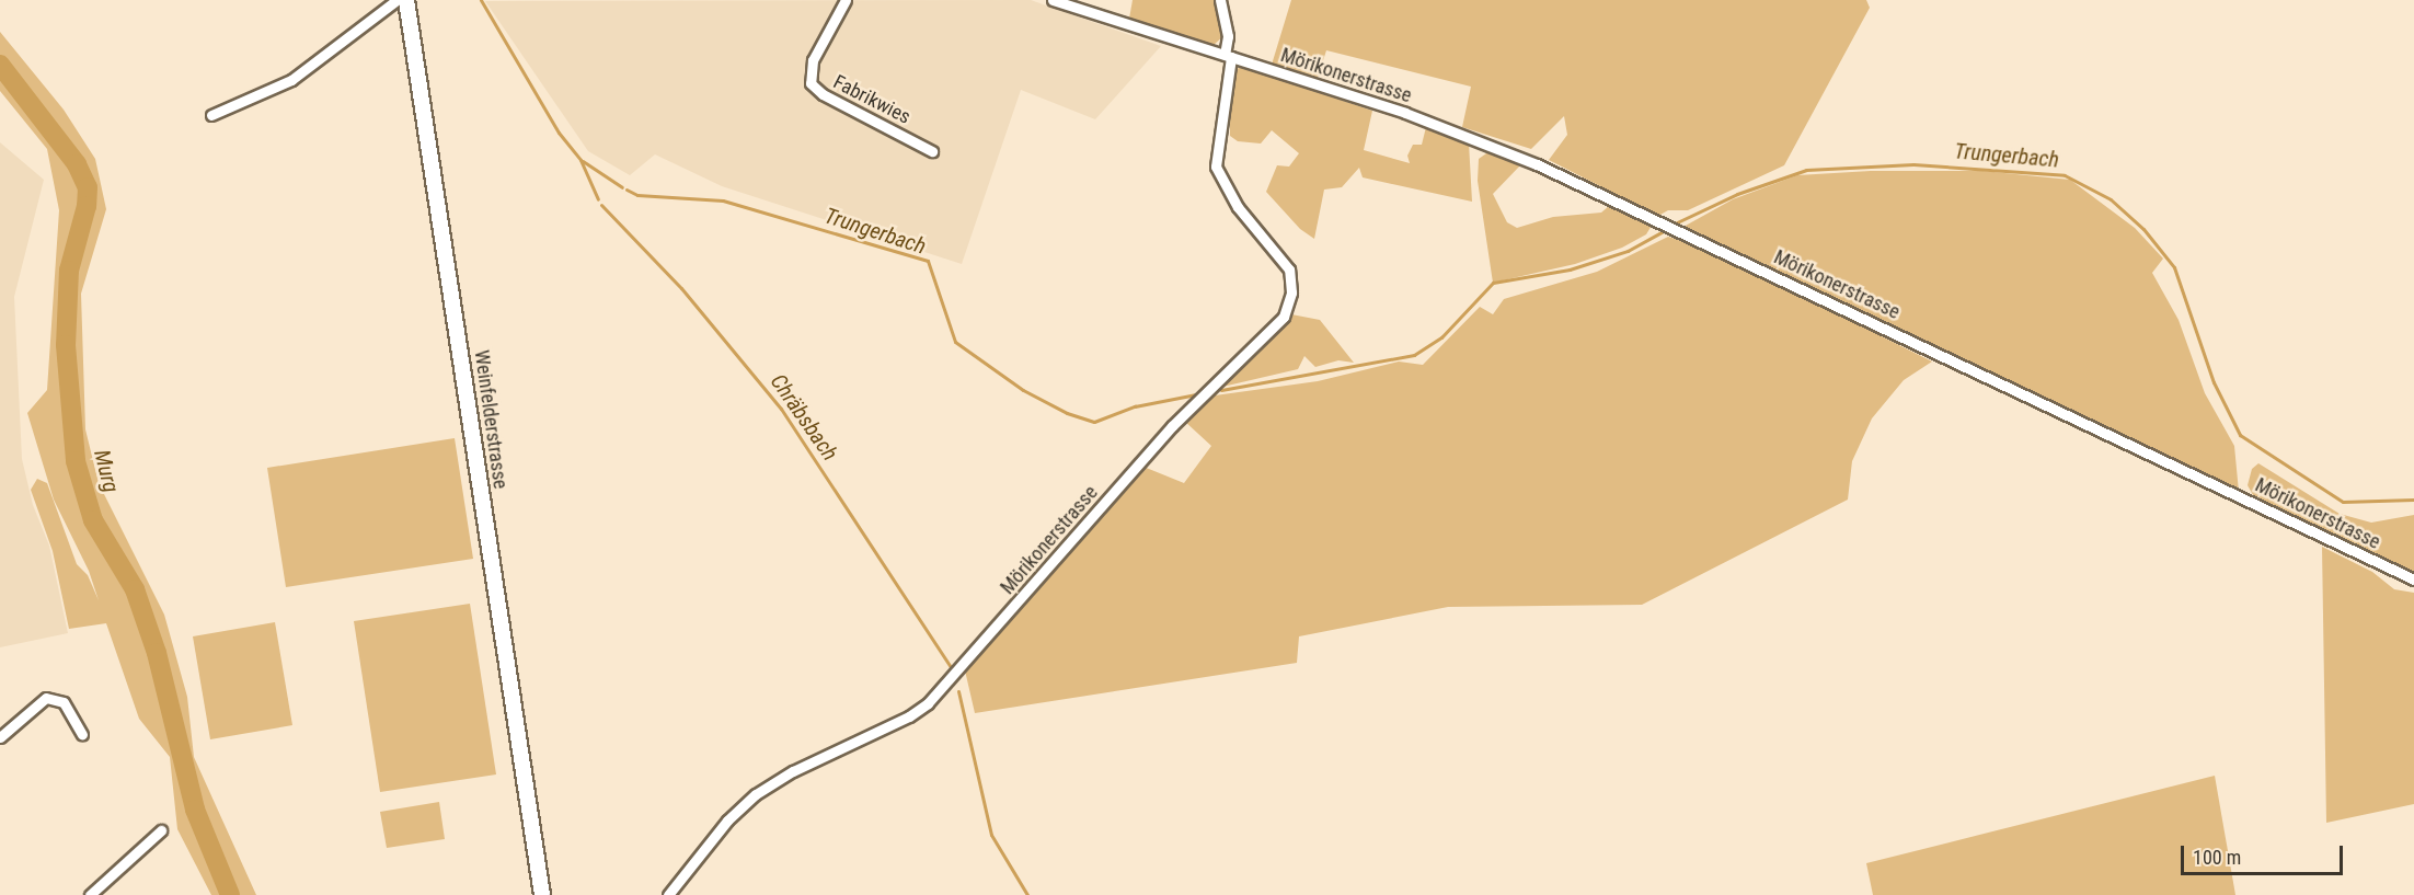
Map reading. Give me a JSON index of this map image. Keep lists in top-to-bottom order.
{
  "streets": {
    "main road": ["Weinfelderstrasse"],
    "street": ["Mörikonerstrasse", "Fabrikwies"]
  },
  "water": ["Trungerbach", "Chräbsbach", "Murg"],
  "scale_bar": "100 m"
}
